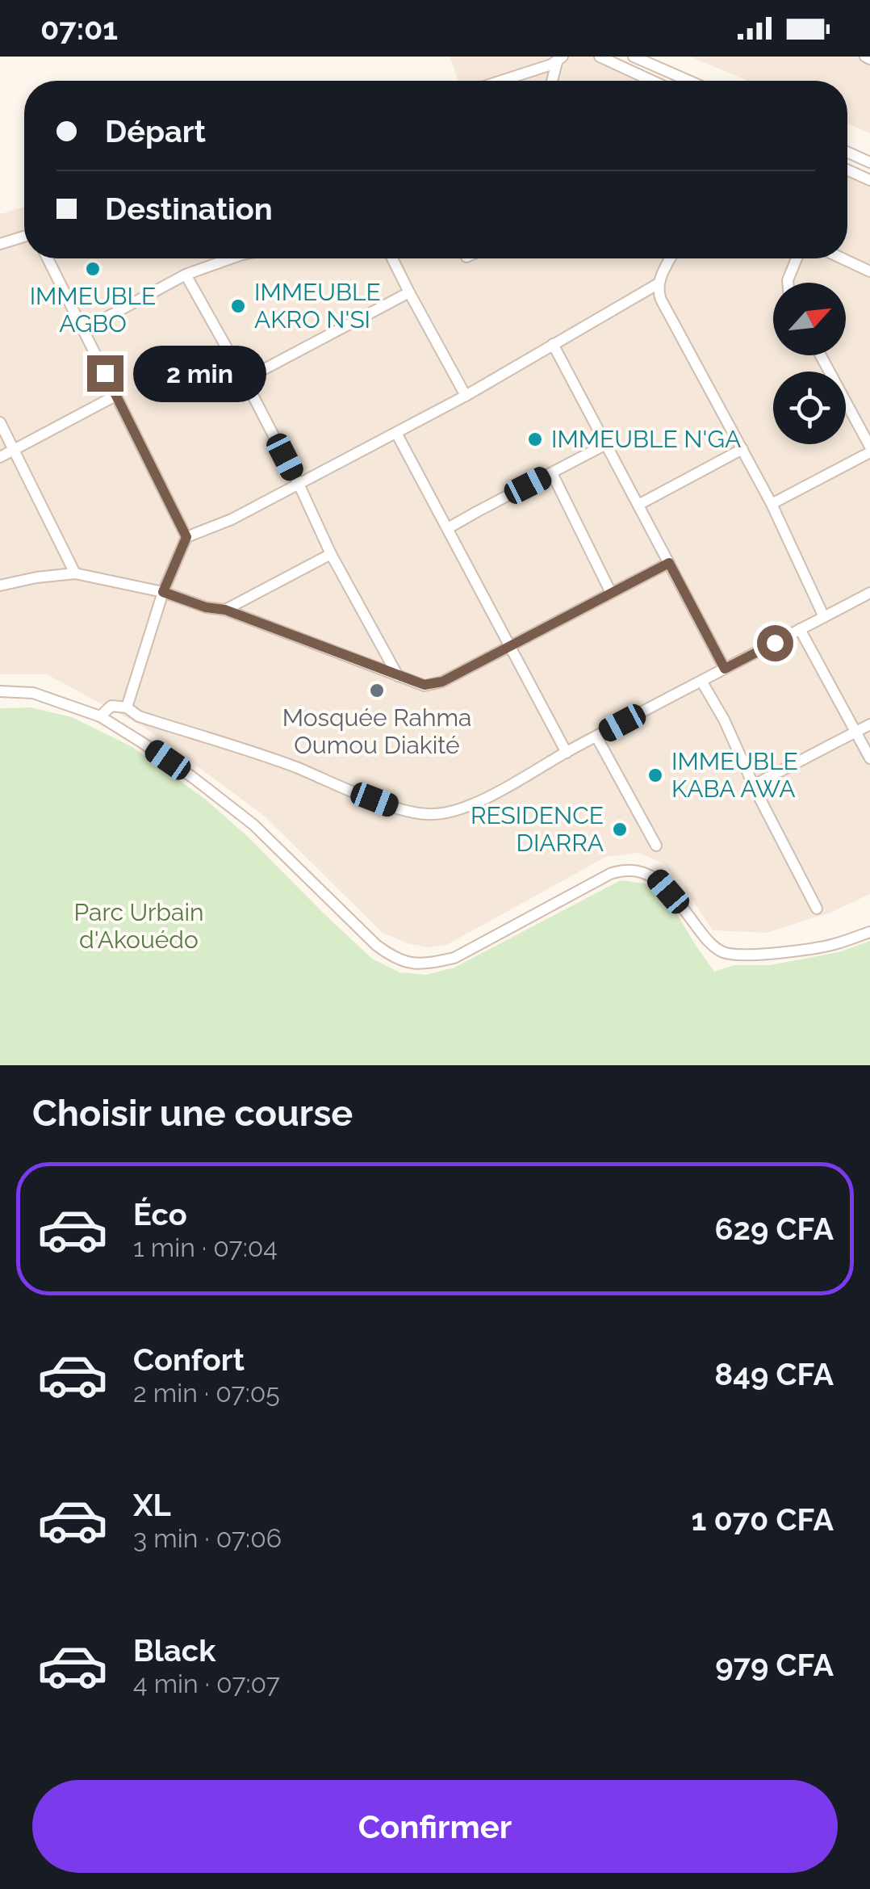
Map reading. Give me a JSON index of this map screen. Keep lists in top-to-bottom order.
{
  "parks": ["Parc Urbain d'Akouédo"],
  "places": [
    "IMMEUBLE AGBO",
    "IMMEUBLE AKRO N'SI",
    "IMMEUBLE N'GA",
    "Mosquée Rahma Oumou Diakité",
    "IMMEUBLE KABA AWA",
    "RESIDENCE DIARRA"
  ],
  "north": "top right",
  "page": {
    "status": "07:01",
    "banner": ["Départ", "Destination"],
    "bubble": "2 min",
    "heading": "Choisir une course",
    "list": [
      {
        "name": "Éco",
        "note": "1 min · 07:04",
        "value": "629 CFA"
      },
      {
        "name": "Confort",
        "note": "2 min · 07:05",
        "value": "849 CFA"
      },
      {
        "name": "XL",
        "note": "3 min · 07:06",
        "value": "1 070 CFA"
      },
      {
        "name": "Black",
        "note": "4 min · 07:07",
        "value": "979 CFA"
      }
    ],
    "buttons": "Confirmer"
  }
}
